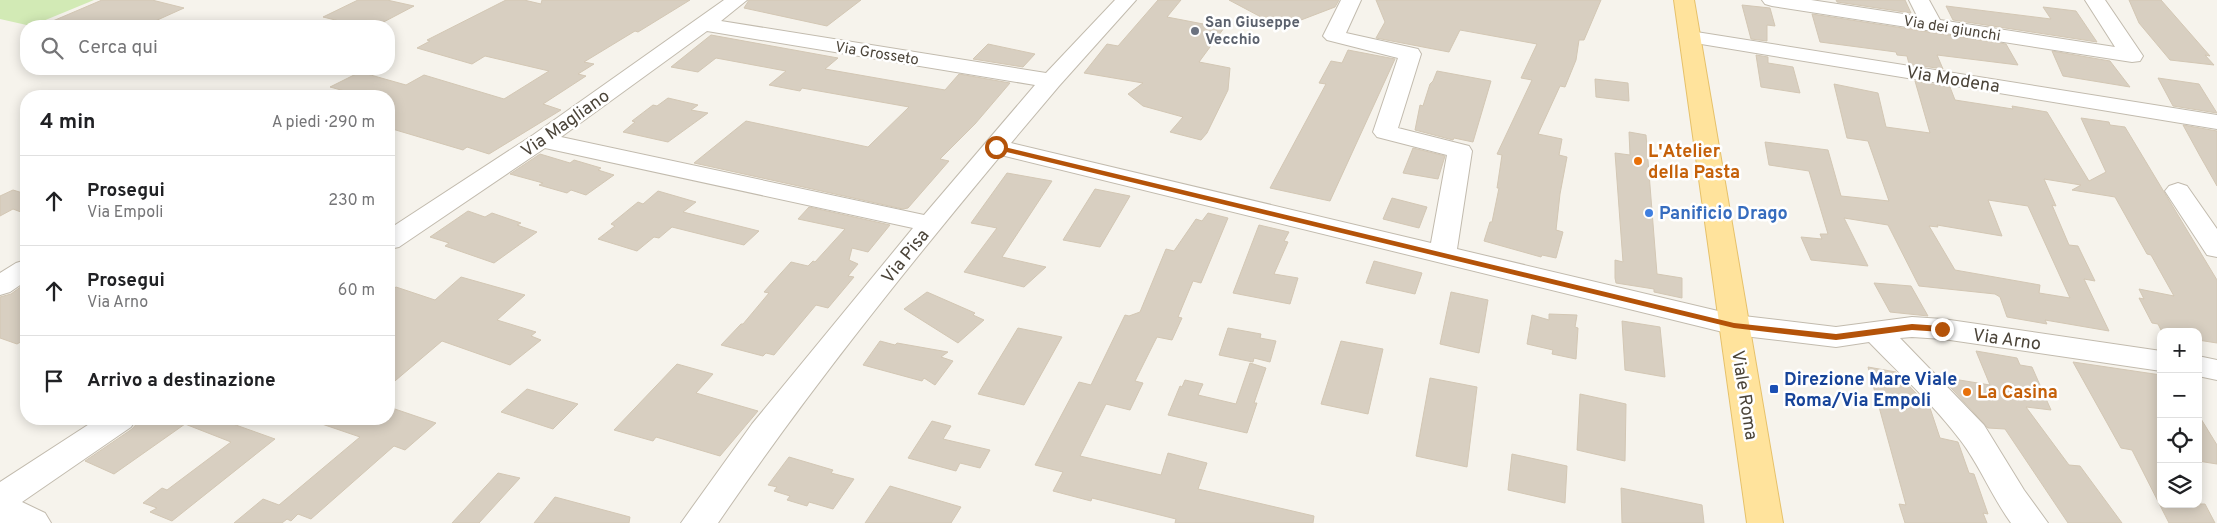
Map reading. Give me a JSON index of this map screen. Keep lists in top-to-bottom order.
{
  "streets": {
    "main road": ["Viale Roma"],
    "street": [
      "Via dei giunchi",
      "Via Grosseto",
      "Via Modena",
      "Via Magliano",
      "Via Pisa",
      "Via Arno"
    ]
  },
  "crossings": [
    ["Via Grosseto", "Via Magliano"],
    ["Via Grosseto", "Via Pisa"],
    ["Via Modena", "Viale Roma"],
    ["Via Pisa", "Via Arno"],
    ["Via Arno", "Viale Roma"]
  ],
  "places": {
    "other": [
      "San Giuseppe Vecchio",
      "L'Atelier della Pasta",
      "Panificio Drago",
      "La Casina"
    ],
    "transit": ["Direzione Mare Viale Roma/Via Empoli"]
  },
  "page": {
    "search": "Cerca qui",
    "heading": ["4 min", "A piedi · 290 m"],
    "list": [
      ["Prosegui", "Via Empoli", "230 m"],
      ["Prosegui", "Via Arno", "60 m"],
      "Arrivo a destinazione"
    ],
    "map_buttons": ["+", "−"]
  }
}
